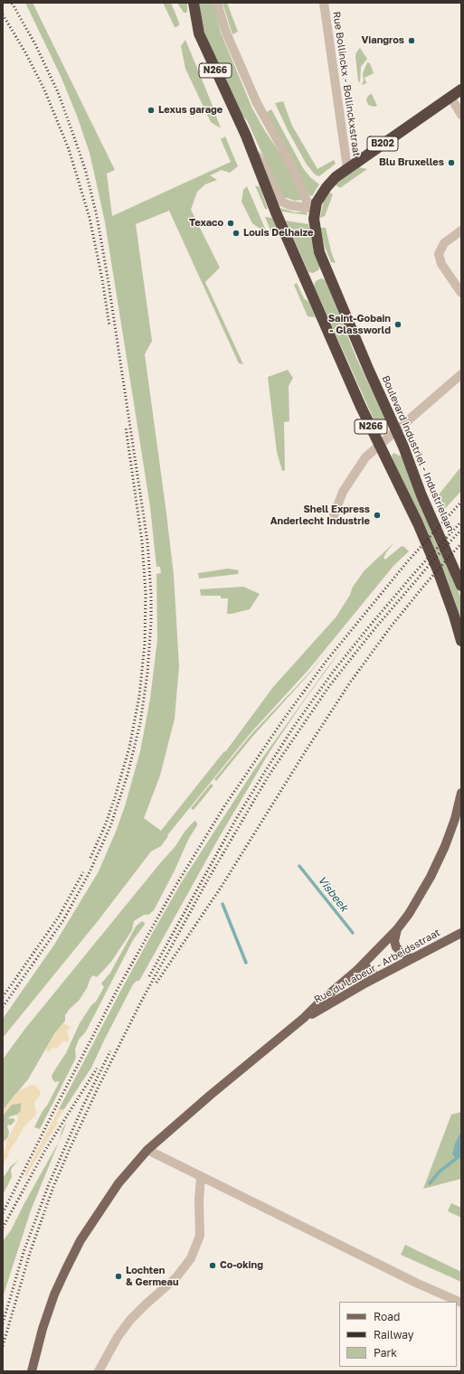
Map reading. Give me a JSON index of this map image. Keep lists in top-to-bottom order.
{
  "streets": {
    "highway": ["N266", "B202", "Boulevard Industriel - Industrielaan"],
    "main road": ["Rue du Labeur - Arbeidsstraat"],
    "street": ["Rue Bollinckx - Bollinckxstraat"]
  },
  "crossings": [
    ["N266", "B202"],
    ["N266", "Boulevard Industriel - Industrielaan"],
    ["Rue Bollinckx - Bollinckxstraat", "B202"],
    ["B202", "Boulevard Industriel - Industrielaan"]
  ],
  "water": ["Visbeek"],
  "places": [
    "Viangros",
    "Lexus garage",
    "Blu Bruxelles",
    "Texaco",
    "Louis Delhaize",
    "Saint-Gobain - Glassworld",
    "Shell Express Anderlecht Industrie",
    "Co-oking",
    "Lochten & Germeau"
  ],
  "legend": ["Road", "Railway", "Park"]
}
